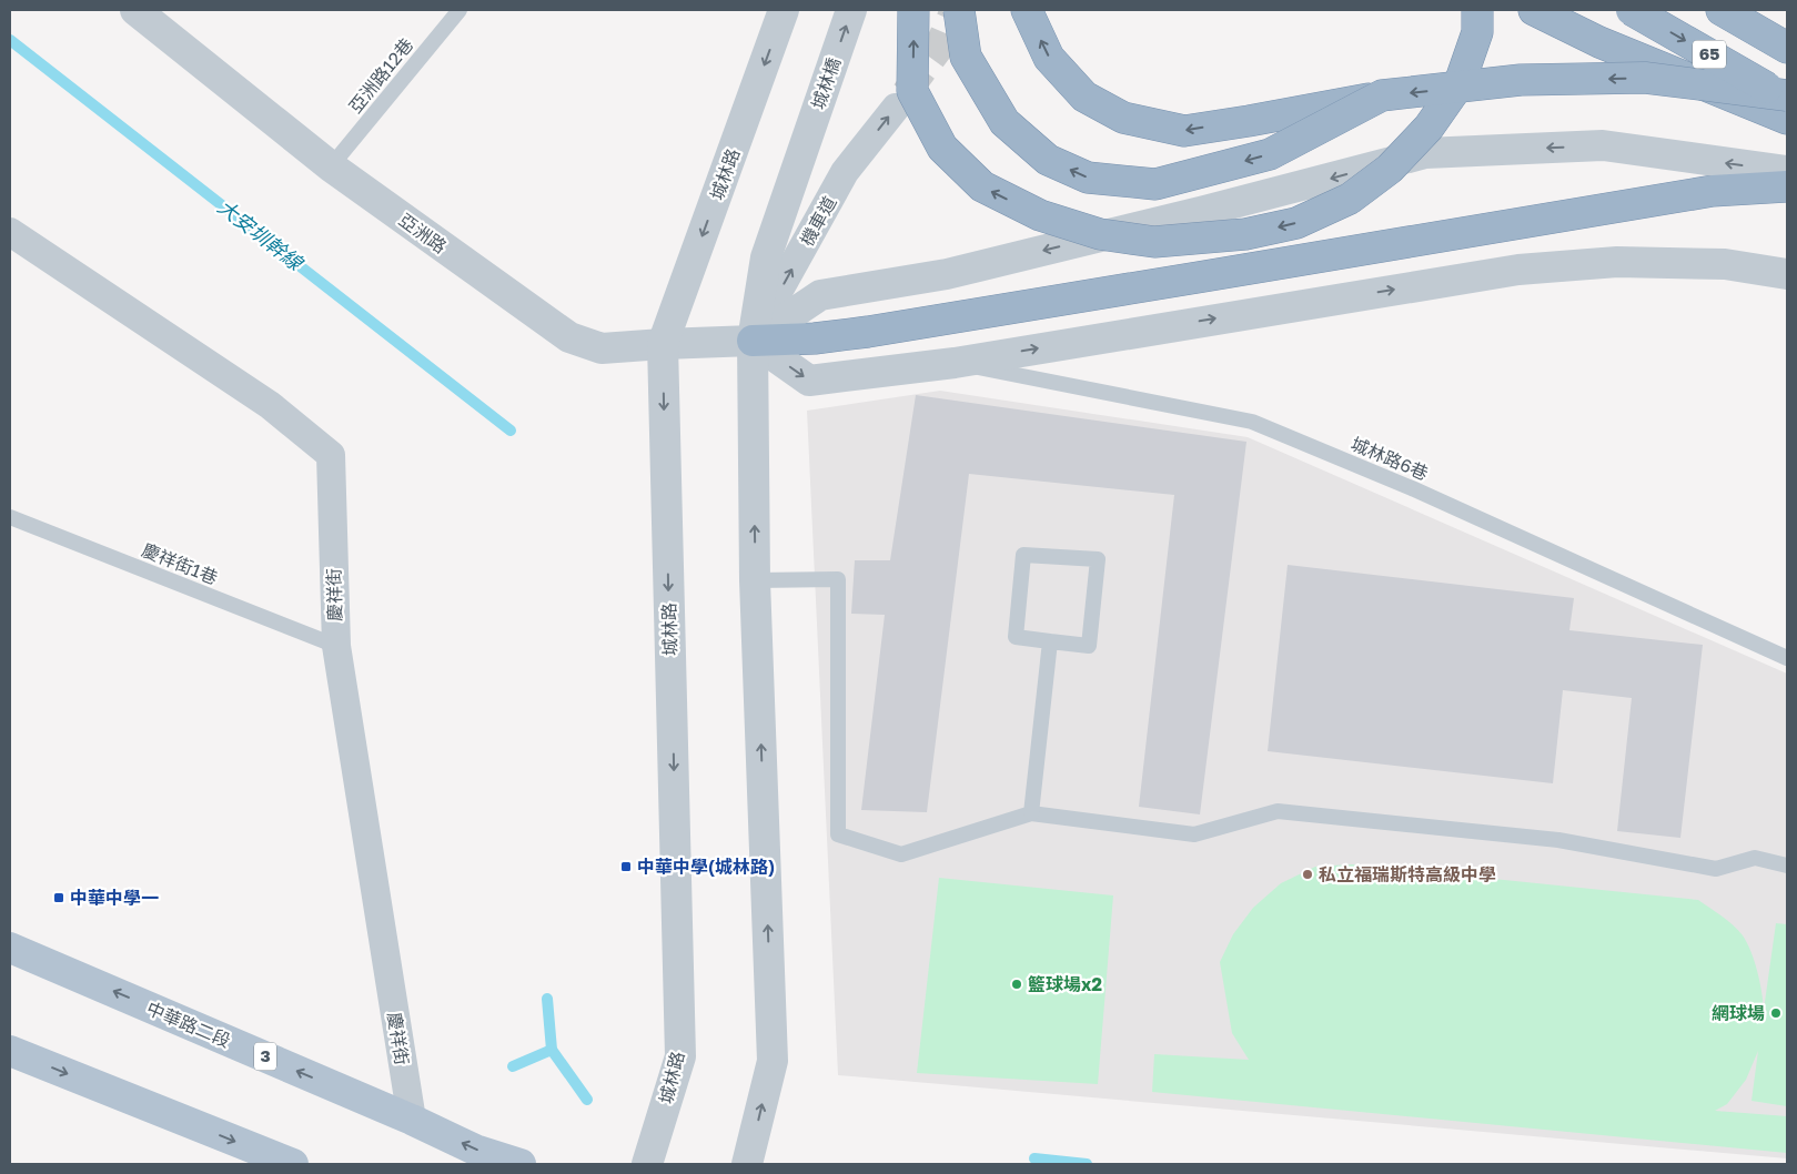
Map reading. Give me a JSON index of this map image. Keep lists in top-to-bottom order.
{
  "streets": {
    "highway": ["65"],
    "main road": ["中華路二段", "3"],
    "street": [
      "城林橋",
      "城林路",
      "機車道",
      "亞洲路",
      "慶祥街"
    ],
    "lane": ["亞洲路12巷", "城林路6巷", "慶祥街1巷"]
  },
  "crossings": [
    ["亞洲路12巷", "亞洲路"],
    ["城林橋", "機車道"],
    ["城林橋", "亞洲路"],
    ["城林路", "亞洲路"],
    ["機車道", "亞洲路"],
    ["慶祥街1巷", "慶祥街"],
    ["慶祥街", "中華路二段"]
  ],
  "one_way": ["城林橋", "機車道"],
  "water": ["大安圳幹線"],
  "places": {
    "transit": ["中華中學(城林路)", "中華中學一"],
    "other": ["私立福瑞斯特高級中學", "籃球場x2", "網球場"]
  }
}
